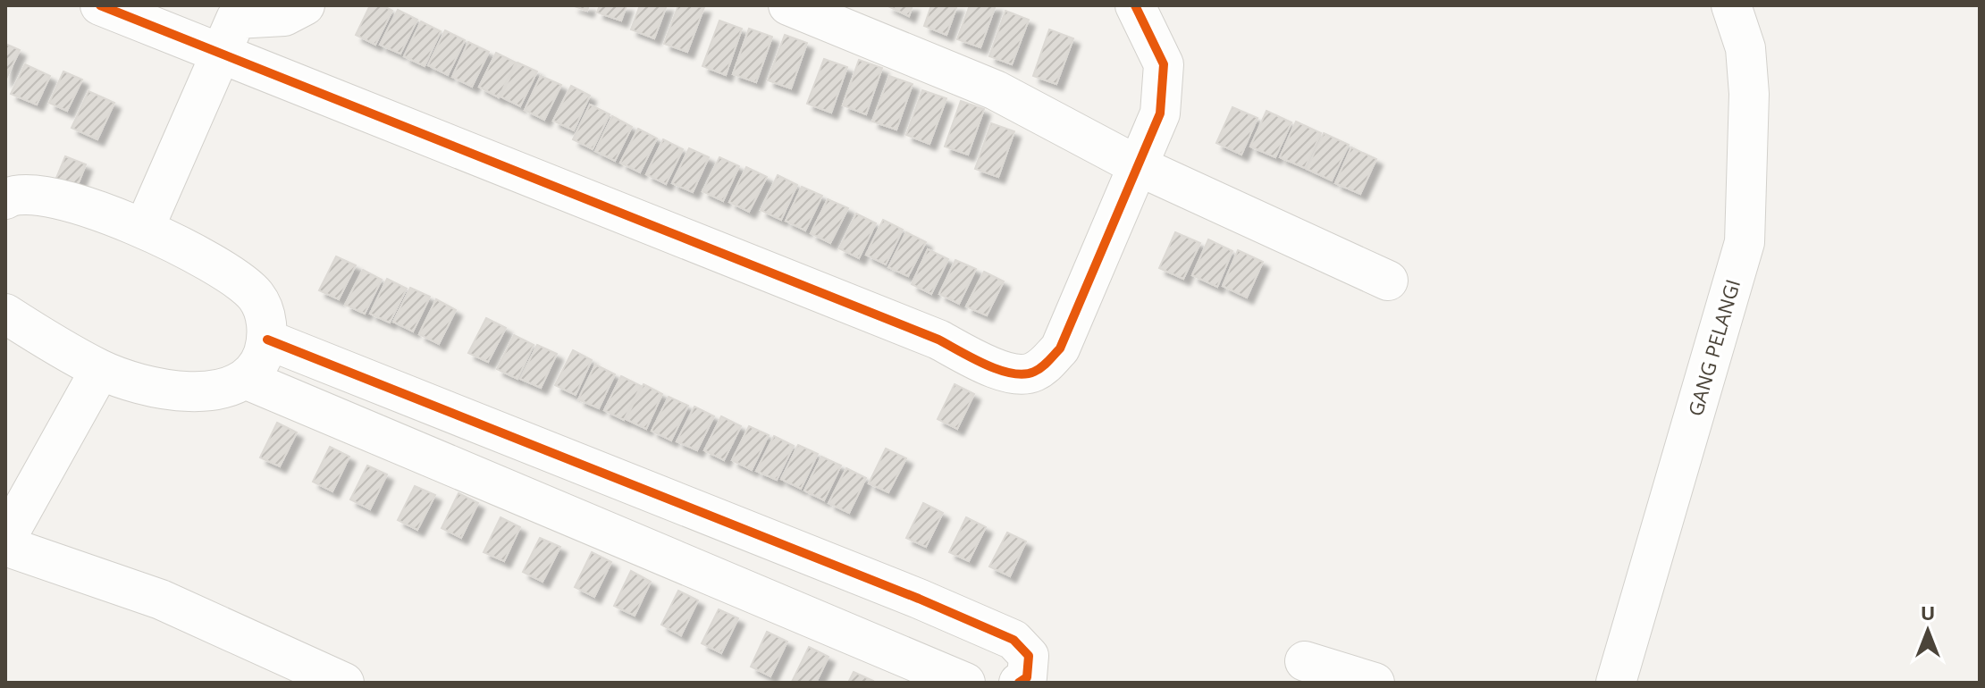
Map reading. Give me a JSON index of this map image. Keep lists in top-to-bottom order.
{
  "streets": {
    "street": ["GANG PELANGI"]
  },
  "north": "top"
}
